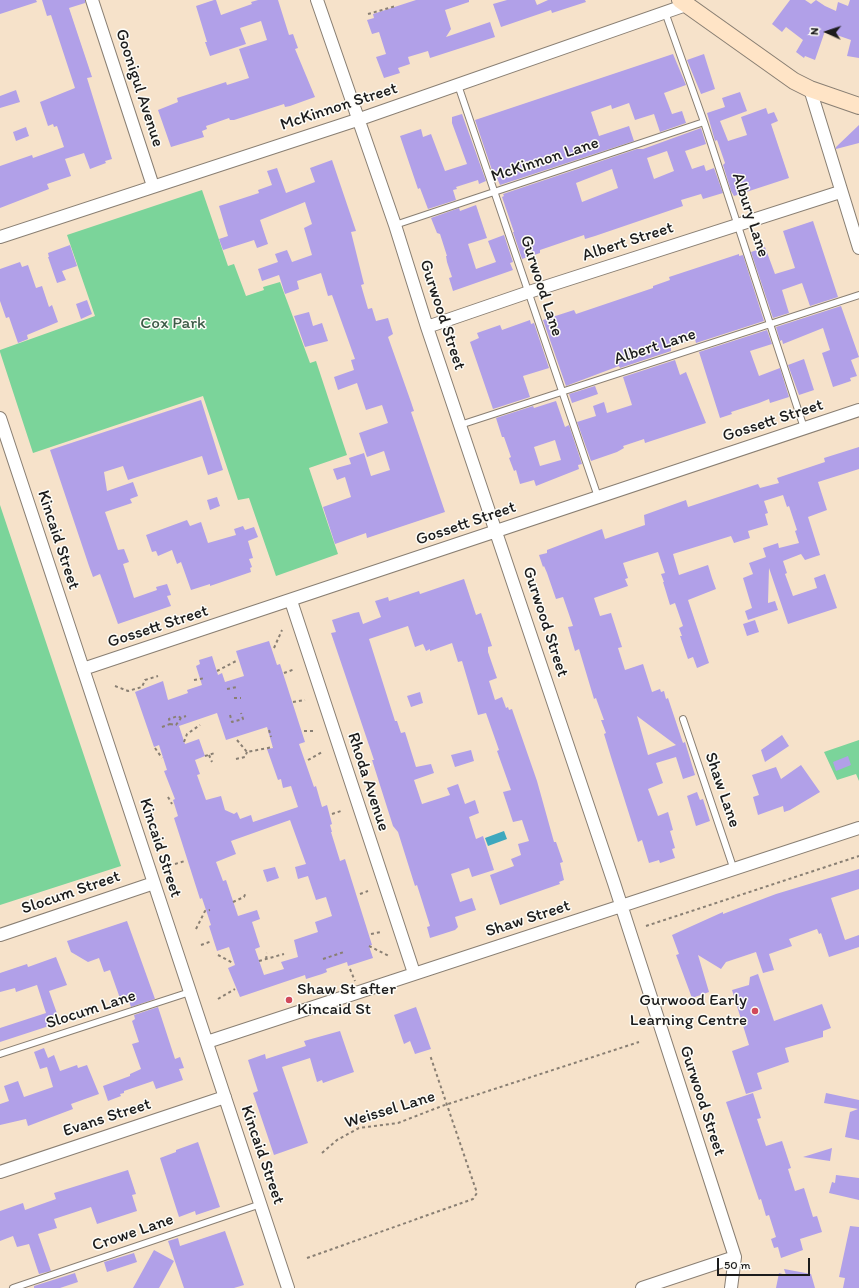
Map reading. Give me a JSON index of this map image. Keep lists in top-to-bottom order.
{
  "streets": {
    "street": [
      "Goonigul Avenue",
      "McKinnon Street",
      "Albert Street",
      "Gurwood Street",
      "Gossett Street",
      "Kincaid Street",
      "Rhoda Avenue",
      "Slocum Street",
      "Shaw Street",
      "Evans Street"
    ],
    "lane": [
      "McKinnon Lane",
      "Albury Lane",
      "Gurwood Lane",
      "Albert Lane",
      "Shaw Lane",
      "Slocum Lane",
      "Crowe Lane"
    ],
    "path": ["Weissel Lane"]
  },
  "crossings": [
    ["Goonigul Avenue", "McKinnon Street"],
    ["McKinnon Street", "Albury Lane"],
    ["McKinnon Street", "Gurwood Lane"],
    ["McKinnon Street", "Gurwood Street"],
    ["McKinnon Lane", "Albury Lane"],
    ["McKinnon Lane", "Gurwood Lane"],
    ["McKinnon Lane", "Gurwood Street"],
    ["Albury Lane", "Albert Street"],
    ["Albury Lane", "Albert Lane"],
    ["Albury Lane", "Gossett Street"],
    ["Albert Street", "Gurwood Lane"],
    ["Albert Street", "Gurwood Street"],
    ["Gurwood Lane", "Albert Lane"],
    ["Gurwood Lane", "Gossett Street"],
    ["Gurwood Street", "Albert Lane"],
    ["Gurwood Street", "Gossett Street"],
    ["Gurwood Street", "Shaw Street"],
    ["Gossett Street", "Kincaid Street"],
    ["Gossett Street", "Rhoda Avenue"],
    ["Kincaid Street", "Slocum Street"],
    ["Kincaid Street", "Shaw Street"],
    ["Kincaid Street", "Slocum Lane"],
    ["Kincaid Street", "Evans Street"],
    ["Kincaid Street", "Crowe Lane"],
    ["Rhoda Avenue", "Shaw Street"],
    ["Shaw Lane", "Shaw Street"]
  ],
  "parks": ["Cox Park"],
  "places": ["Shaw St after Kincaid St", "Gurwood Early Learning Centre"],
  "scale_bar": "50 m",
  "north": "left"
}
